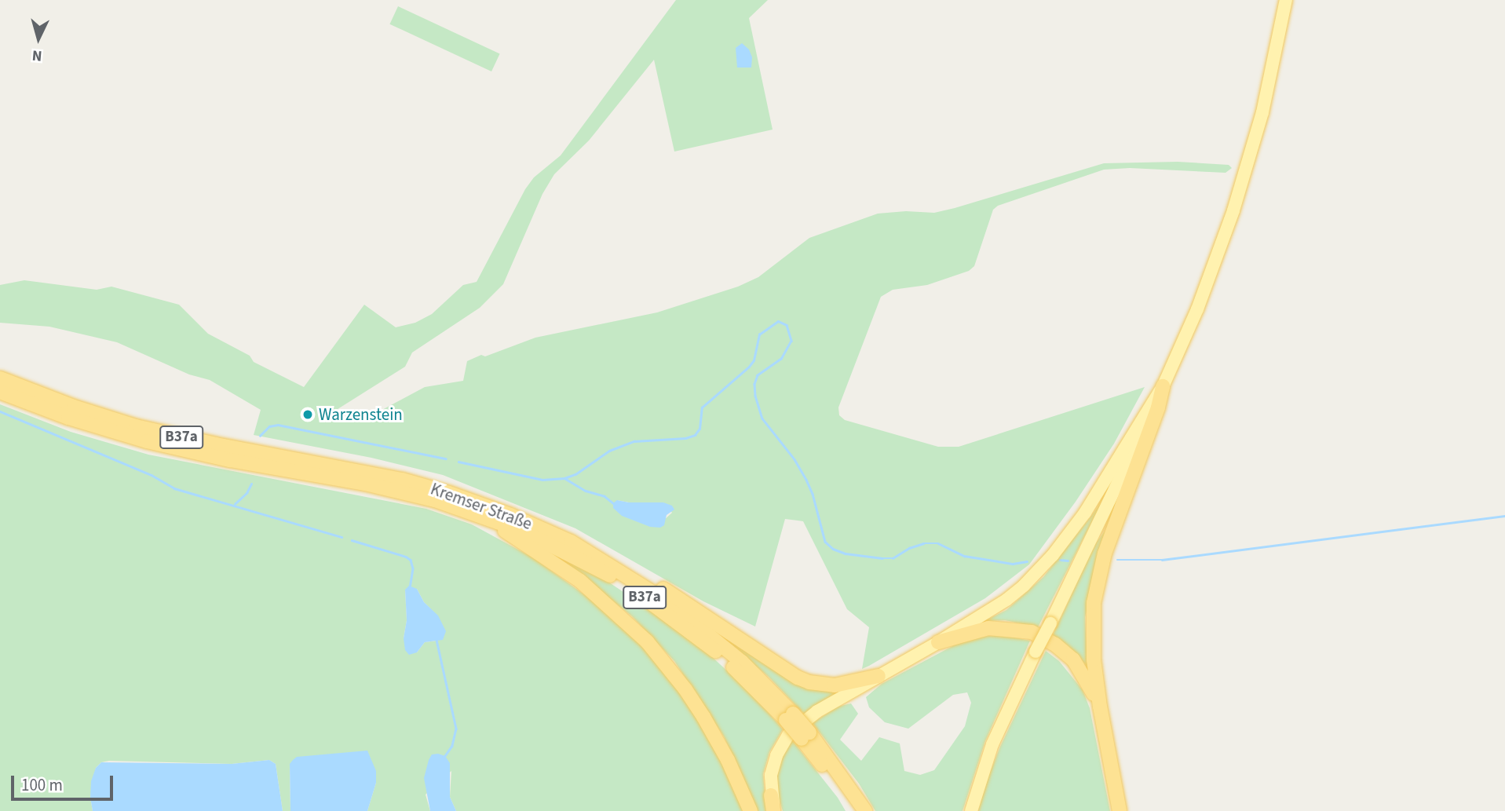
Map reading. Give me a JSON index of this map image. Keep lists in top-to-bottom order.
{
  "streets": {
    "highway": ["B37a", "Kremser Straße"]
  },
  "places": ["Warzenstein"],
  "scale_bar": "100 m",
  "north": "bottom"
}
